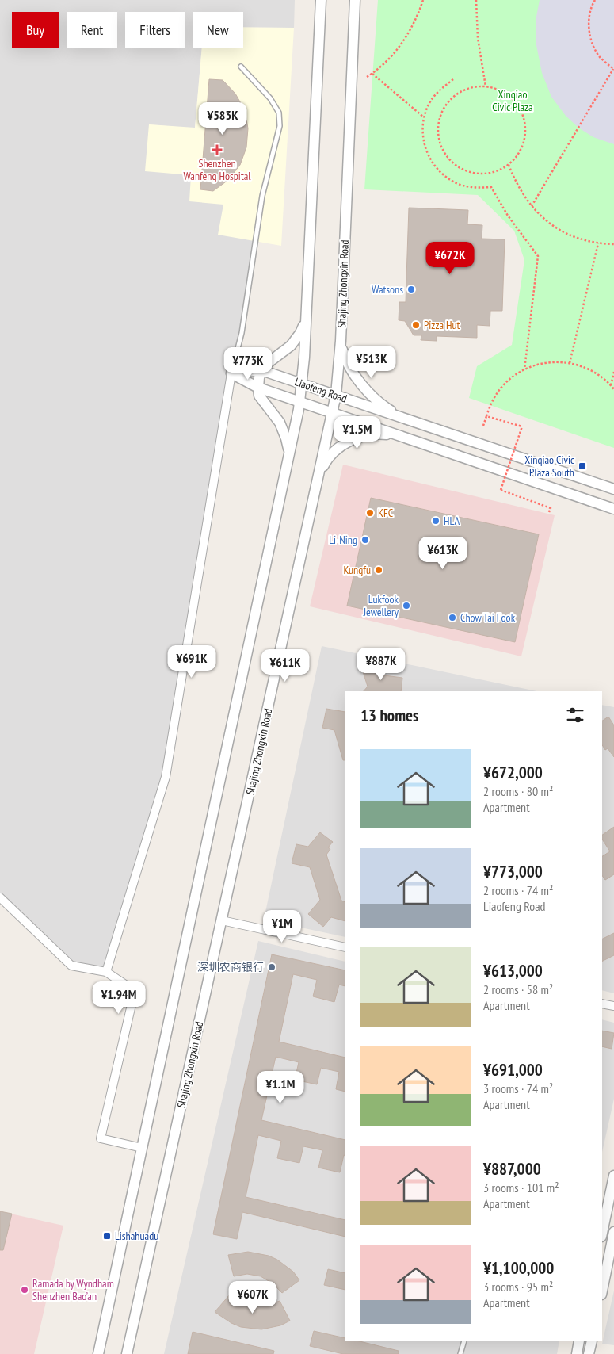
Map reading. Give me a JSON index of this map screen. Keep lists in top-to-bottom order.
{
  "streets": {
    "street": ["Shajing Zhongxin Road", "Liaofeng Road"]
  },
  "crossings": [
    ["Shajing Zhongxin Road", "Liaofeng Road"]
  ],
  "parks": ["Xinqiao Civic Plaza"],
  "places": {
    "health": ["Shenzhen Wanfeng Hospital"],
    "other": [
      "Watsons",
      "Pizza Hut",
      "KFC",
      "HLA",
      "Li-Ning",
      "Kungfu",
      "Lukfook Jewellery",
      "Chow Tai Fook",
      "深圳农商银行",
      "Ramada by Wyndham Shenzhen Bao’an"
    ],
    "transit": ["Xinqiao Civic Plaza South", "Lishahuadu"]
  },
  "page": {
    "chip": [
      "Buy",
      "Rent",
      "Filters",
      "New"
    ],
    "price": [
      "¥583K",
      "¥672K",
      "¥513K",
      "¥773K",
      "¥1.5M",
      "¥613K",
      "¥691K",
      "¥887K",
      "¥611K",
      "¥1M",
      "¥1.94M",
      "¥1.1M",
      "¥607K"
    ],
    "heading": "13 homes",
    "list": [
      {
        "name": "¥672,000",
        "note": "2 rooms · 80 m² · Apartment"
      },
      {
        "name": "¥773,000",
        "note": "2 rooms · 74 m² · Liaofeng Road"
      },
      {
        "name": "¥613,000",
        "note": "2 rooms · 58 m² · Apartment"
      },
      {
        "name": "¥691,000",
        "note": "3 rooms · 74 m² · Apartment"
      },
      {
        "name": "¥887,000",
        "note": "3 rooms · 101 m² · Apartment"
      },
      {
        "name": "¥1,100,000",
        "note": "3 rooms · 95 m² · Apartment"
      }
    ]
  }
}
